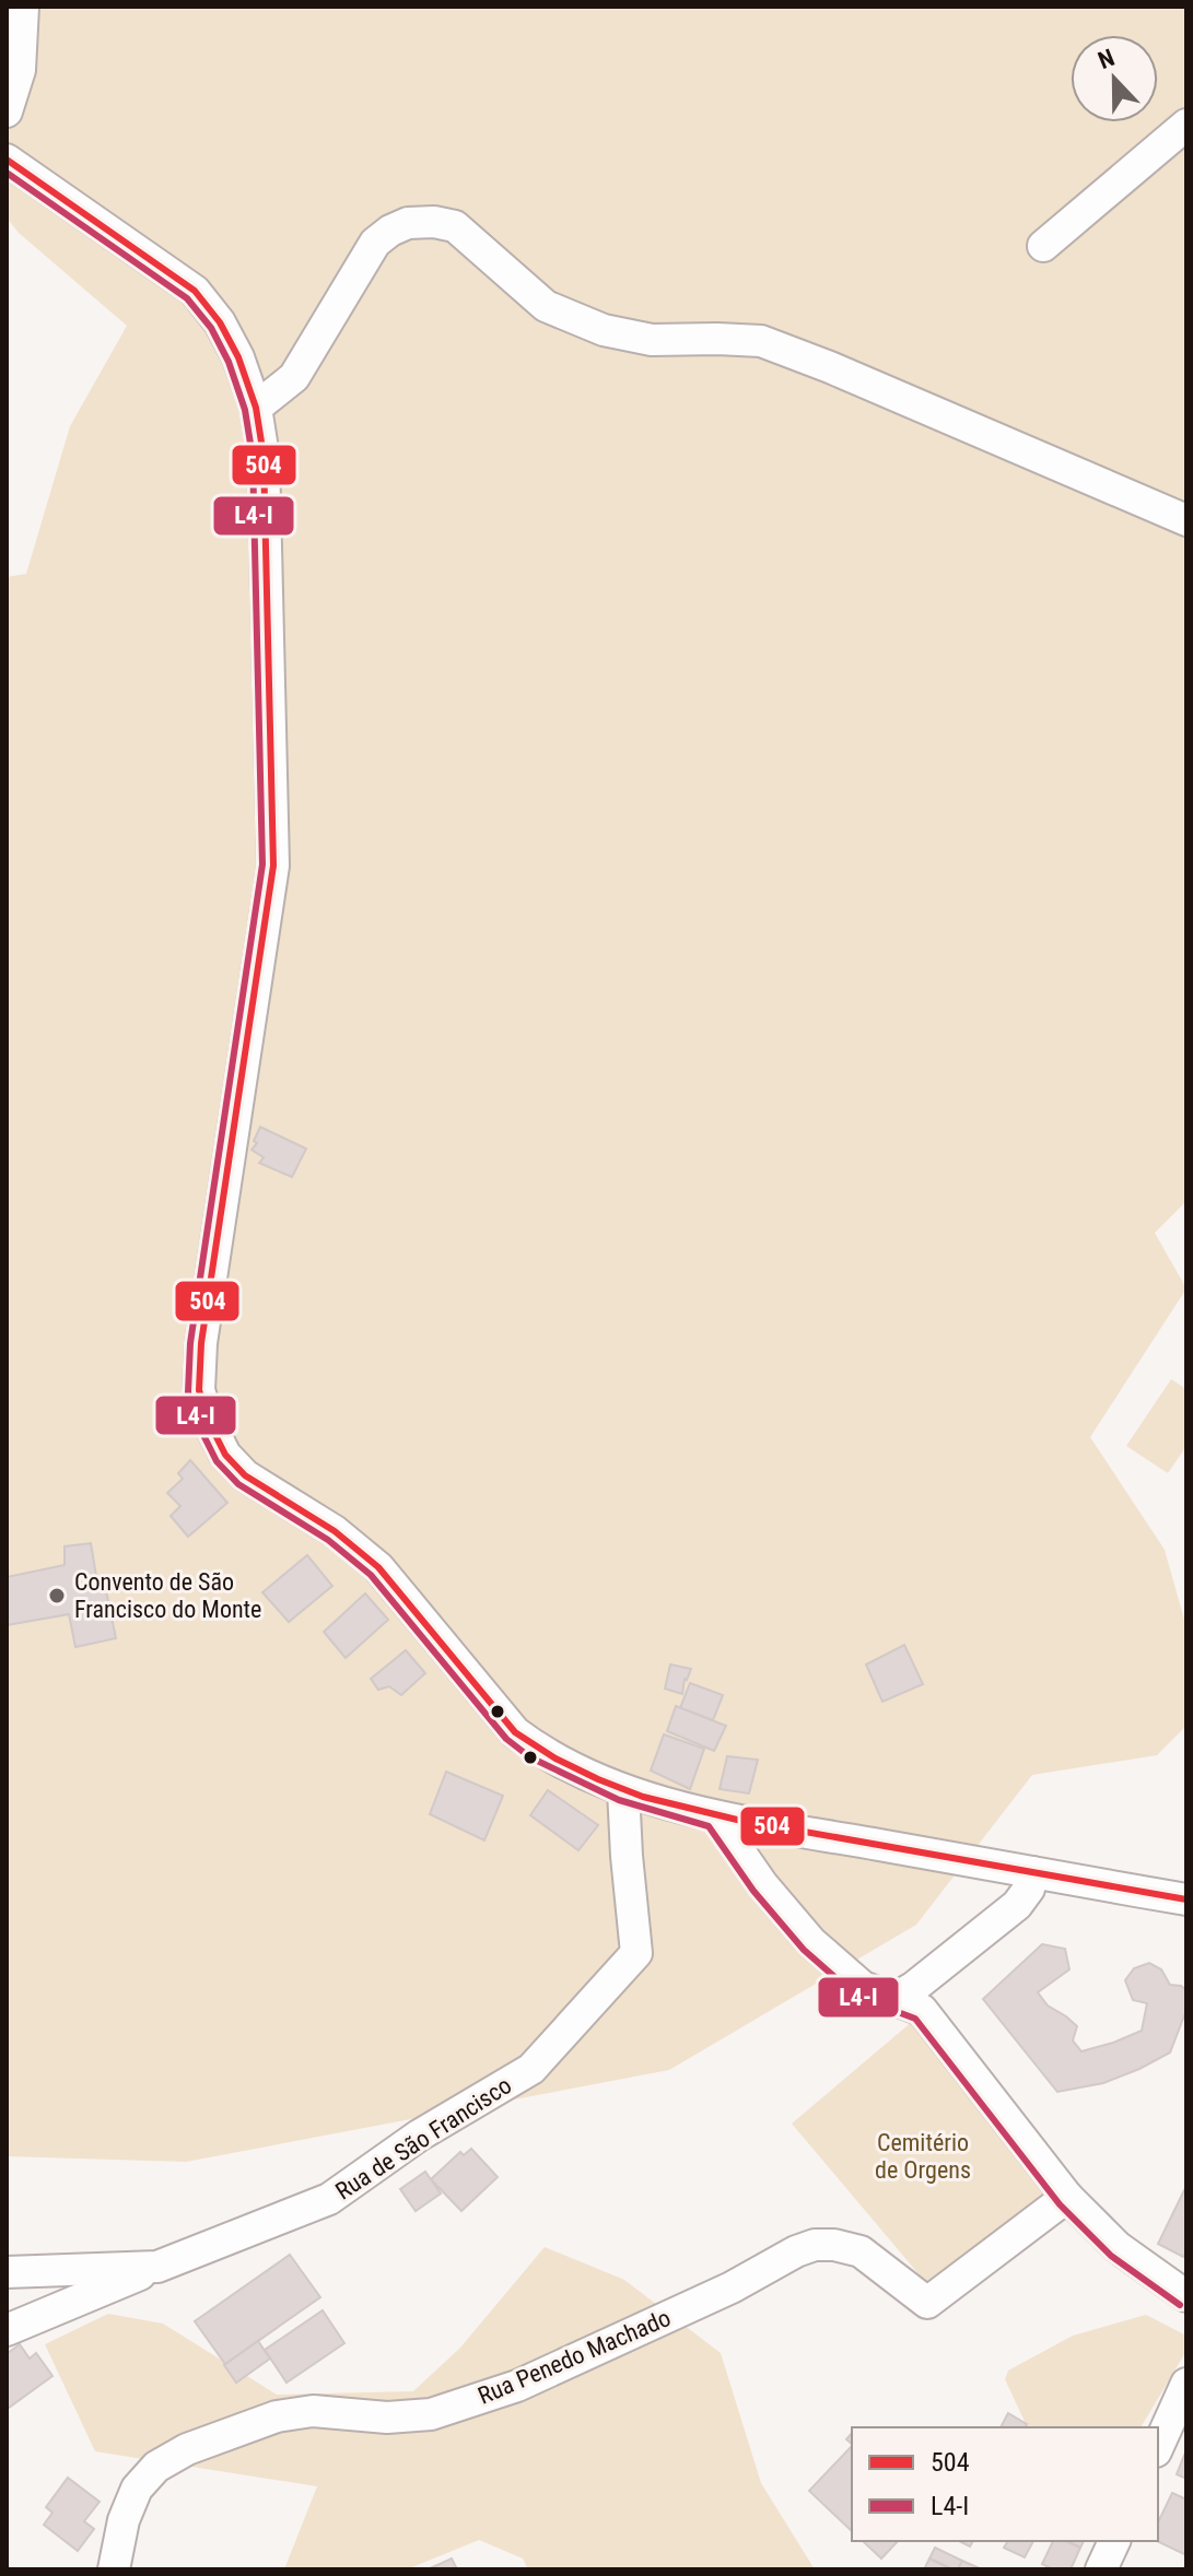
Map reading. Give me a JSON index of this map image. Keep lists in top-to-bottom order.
{
  "streets": {
    "street": ["Rua de São Francisco", "Rua Penedo Machado"]
  },
  "parks": ["Cemitério de Orgens"],
  "places": ["Convento de São Francisco do Monte"],
  "lines": ["transit line 504", "transit line L4-I"],
  "legend": ["504", "L4-I"],
  "north": "top"
}
